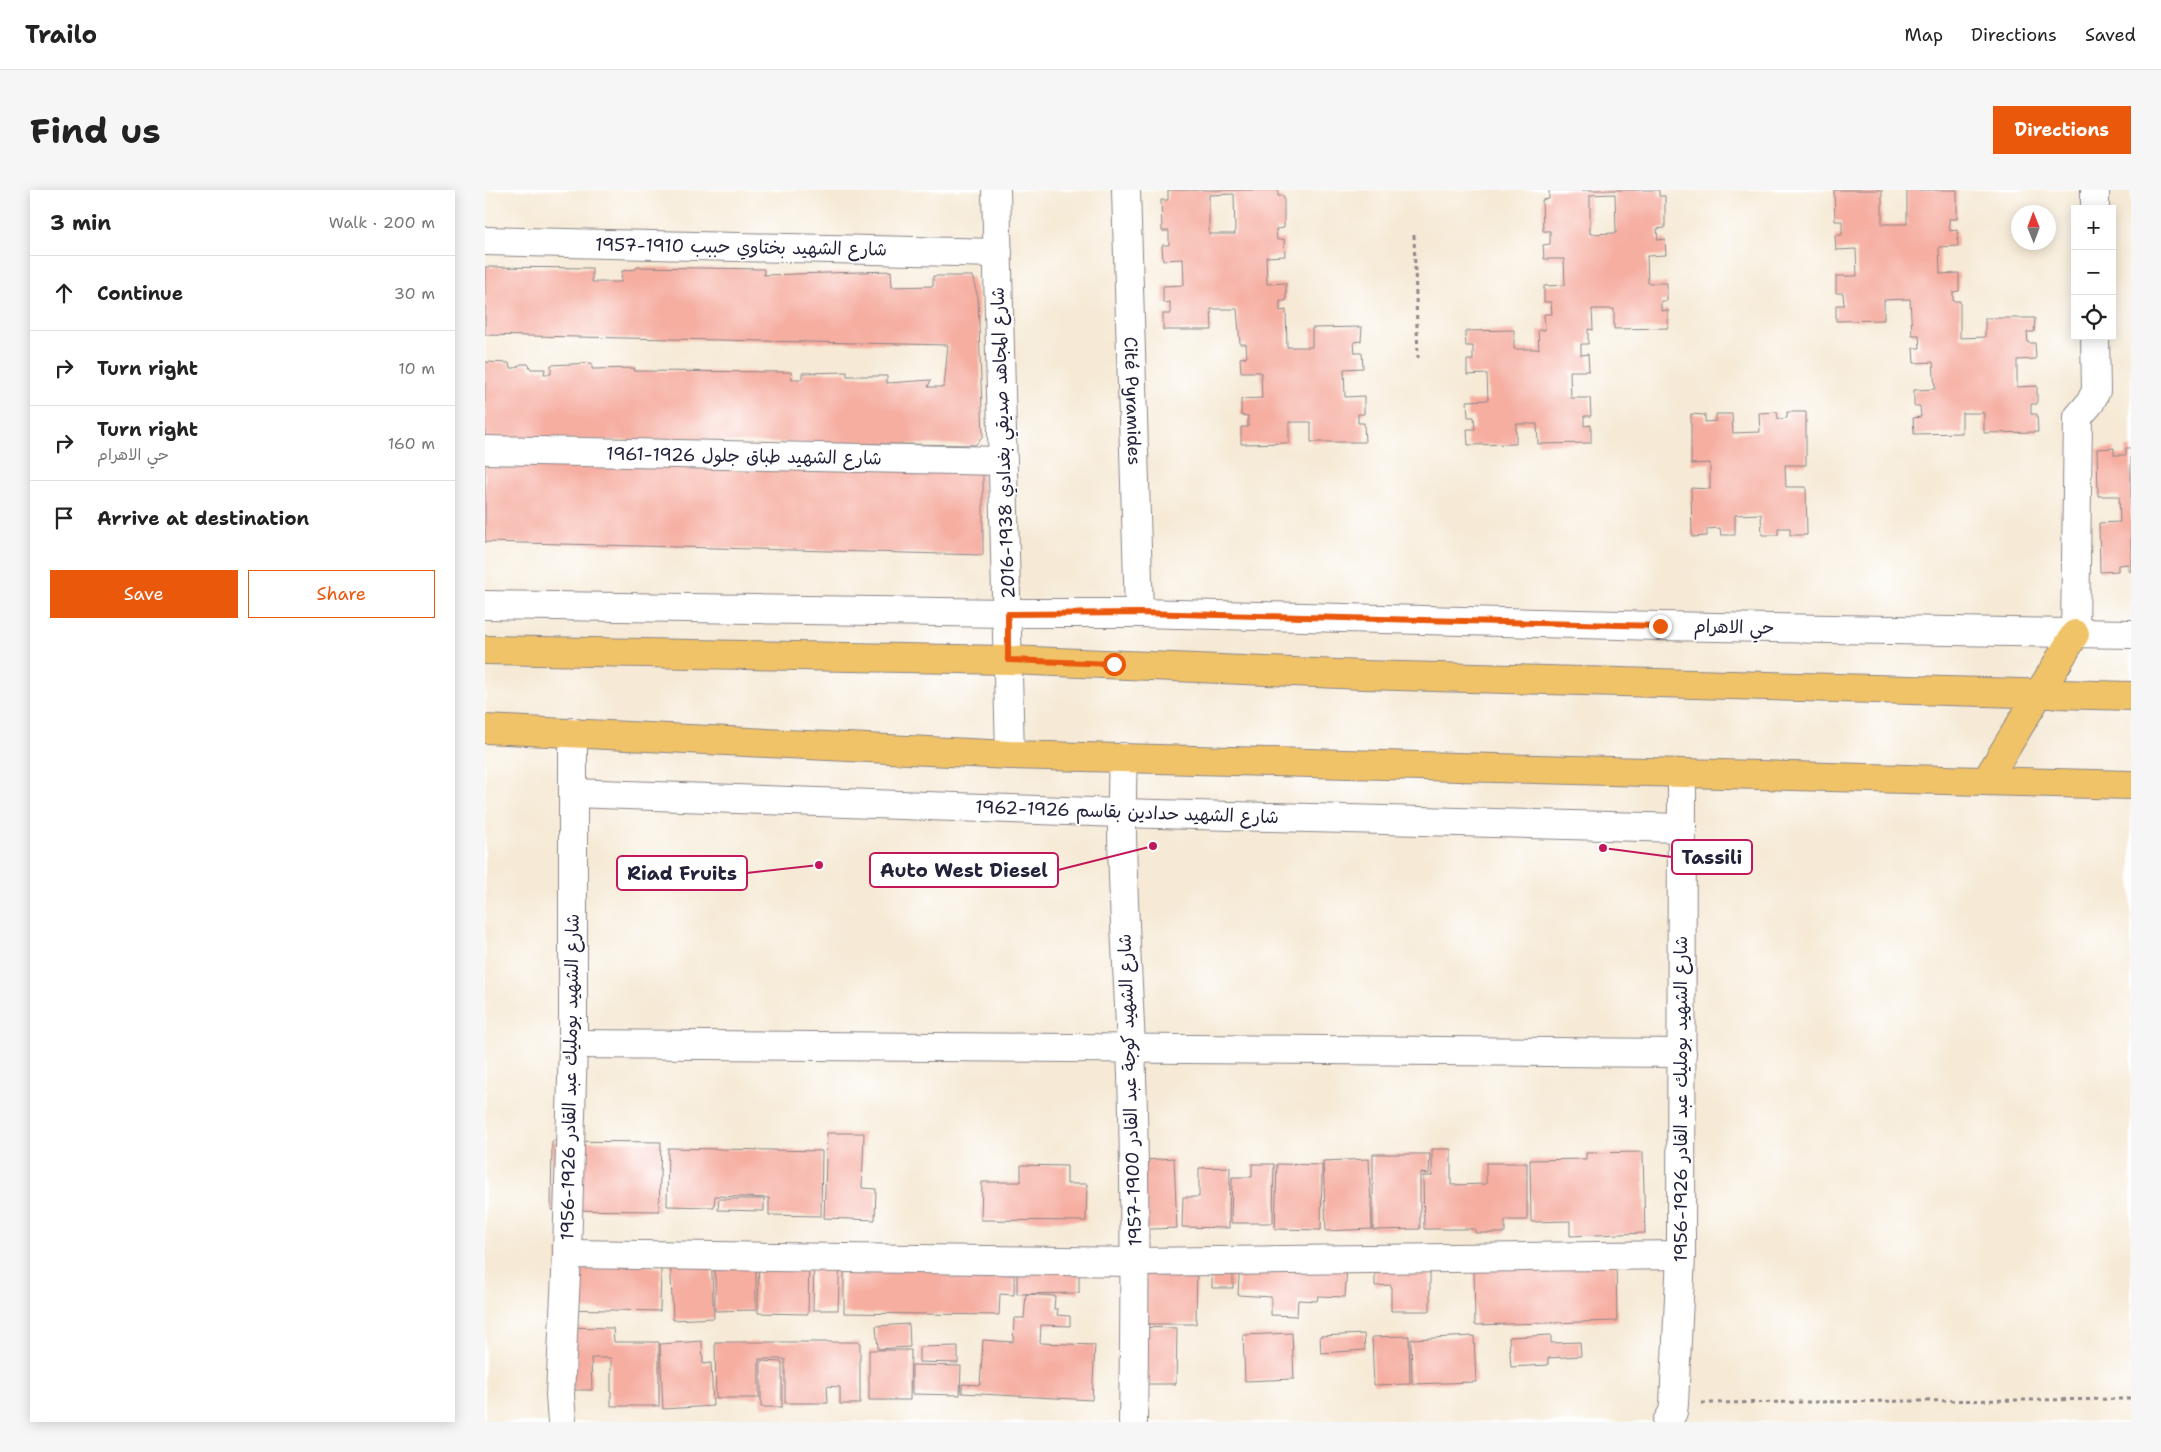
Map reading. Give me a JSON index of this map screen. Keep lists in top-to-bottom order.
{
  "streets": {
    "street": [
      "شارع الشهيد بختاوي حببب 1910-1957",
      "Cité Pyramides",
      "شارع المجاهد صديقي بغدادي 1938-2016",
      "شارع الشهيد طباق جلول 1926-1961",
      "حي الاهرام",
      "شارع الشهيد حدادين بقاسم 1926-1962",
      "شارع الشهيد بومليك عبد القادر 1926-1956",
      "شارع الشهيد كوجة عبد القادر 1900-1957"
    ]
  },
  "crossings": [
    ["شارع الشهيد بختاوي حببب 1910-1957", "شارع المجاهد صديقي بغدادي 1938-2016"],
    ["Cité Pyramides", "حي الاهرام"],
    ["شارع المجاهد صديقي بغدادي 1938-2016", "شارع الشهيد طباق جلول 1926-1961"],
    ["شارع المجاهد صديقي بغدادي 1938-2016", "حي الاهرام"],
    ["شارع الشهيد حدادين بقاسم 1926-1962", "شارع الشهيد بومليك عبد القادر 1926-1956"],
    ["شارع الشهيد حدادين بقاسم 1926-1962", "شارع الشهيد كوجة عبد القادر 1900-1957"]
  ],
  "places": ["Auto West Diesel", "Tassili", "Riad Fruits"],
  "north": "top",
  "page": {
    "header": "Trailo",
    "nav": ["Map", "Directions", "Saved"],
    "buttons": [
      "Directions",
      ["Save", "Share"]
    ],
    "title": "Find us",
    "heading": ["3 min", "Walk · 200 m"],
    "map_buttons": ["+", "−"],
    "list": [
      ["Continue", "30 m"],
      ["Turn right", "10 m"],
      ["Turn right", "حي الاهرام", "160 m"],
      "Arrive at destination"
    ]
  }
}
